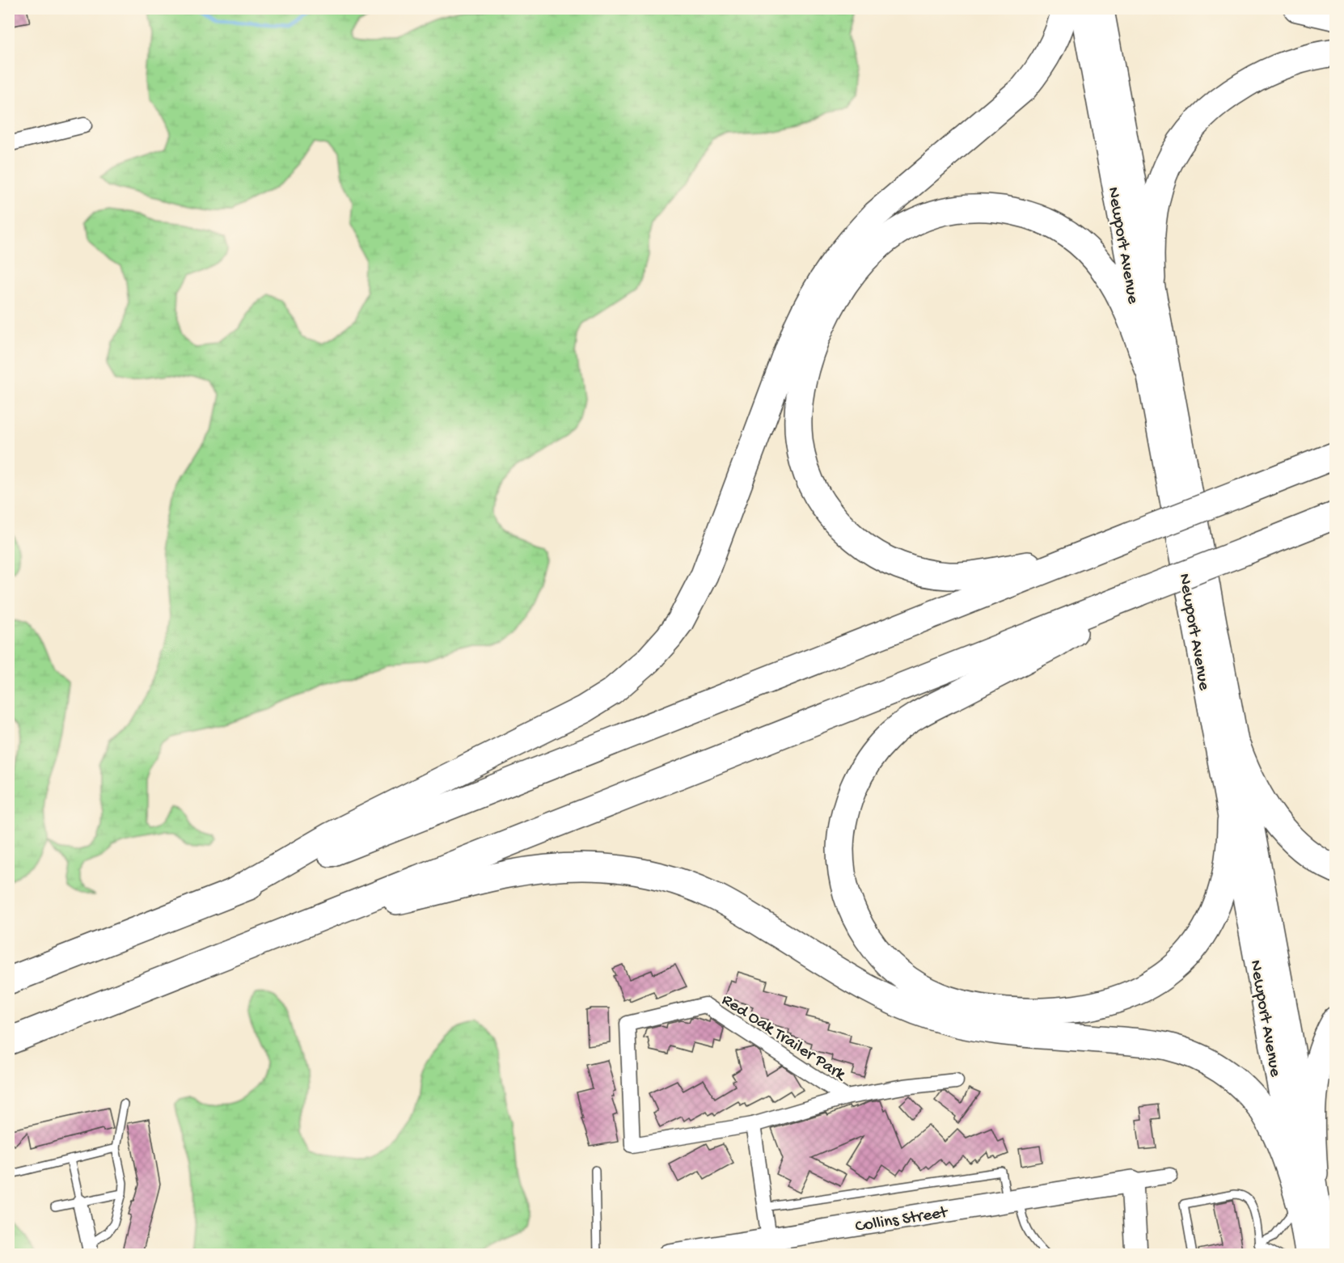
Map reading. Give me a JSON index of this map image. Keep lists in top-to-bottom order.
{
  "streets": {
    "main road": ["Newport Avenue"],
    "street": ["Red Oak Trailer Park", "Collins Street"]
  }
}
